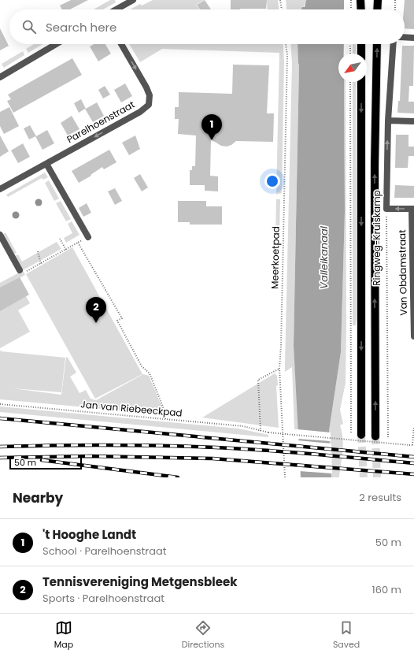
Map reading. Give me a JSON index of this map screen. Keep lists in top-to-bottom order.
{
  "streets": {
    "main road": ["Ringweg-Kruiskamp"],
    "street": ["Parelhoenstraat", "Van Obdamstraat"],
    "path": ["Meerkoetpad", "Jan van Riebeeckpad"]
  },
  "water": ["Valleikanaal"],
  "scale_bar": "50 m",
  "north": "bottom left",
  "page": {
    "search": "Search here",
    "pins": ["1", "2"],
    "scale": "50 m",
    "heading": ["Nearby", "2 results"],
    "list": [
      {
        "mark": "1",
        "name": "'t Hooghe Landt",
        "note": "School · Parelhoenstraat",
        "value": "50 m"
      },
      {
        "mark": "2",
        "name": "Tennisvereniging Metgensbleek",
        "note": "Sports · Parelhoenstraat",
        "value": "160 m"
      }
    ],
    "nav": ["Map", "Directions", "Saved"]
  }
}
